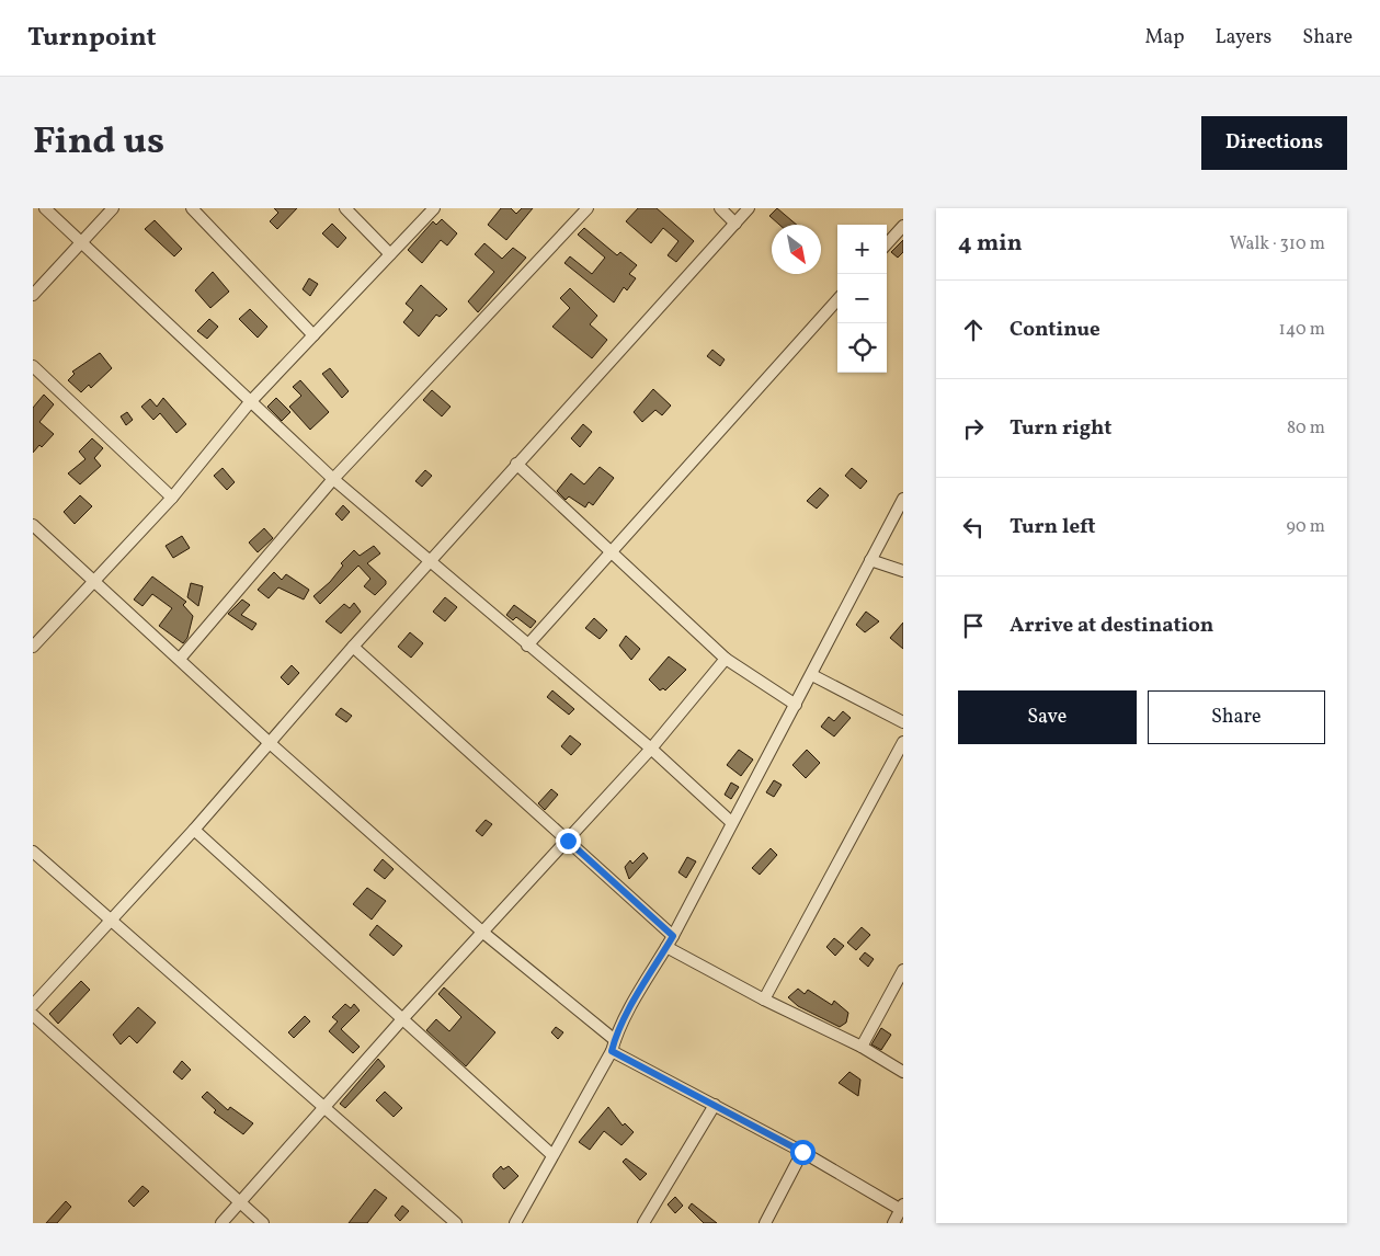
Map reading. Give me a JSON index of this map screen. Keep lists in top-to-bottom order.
{
  "north": "bottom right",
  "page": {
    "header": "Turnpoint",
    "nav": ["Map", "Layers", "Share"],
    "title": "Find us",
    "buttons": [
      "Directions",
      ["Save", "Share"]
    ],
    "heading": ["4 min", "Walk · 310 m"],
    "map_buttons": ["+", "−"],
    "list": [
      ["Continue", "140 m"],
      ["Turn right", "80 m"],
      ["Turn left", "90 m"],
      "Arrive at destination"
    ]
  }
}
